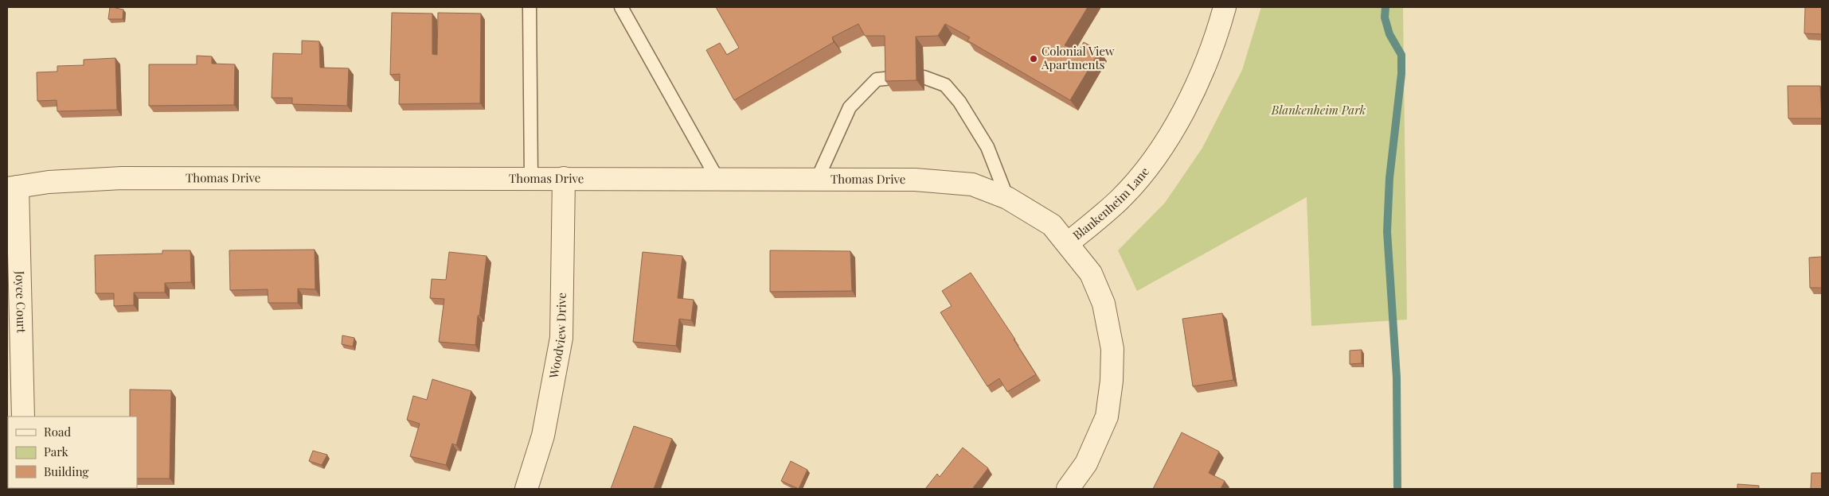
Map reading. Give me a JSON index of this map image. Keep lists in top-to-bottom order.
{
  "streets": {
    "street": [
      "Thomas Drive",
      "Blankenheim Lane",
      "Joyce Court",
      "Woodview Drive"
    ]
  },
  "crossings": [
    ["Thomas Drive", "Blankenheim Lane"],
    ["Thomas Drive", "Joyce Court"],
    ["Thomas Drive", "Woodview Drive"]
  ],
  "parks": ["Blankenheim Park"],
  "places": ["Colonial View Apartments"],
  "legend": ["Road", "Park", "Building"]
}
